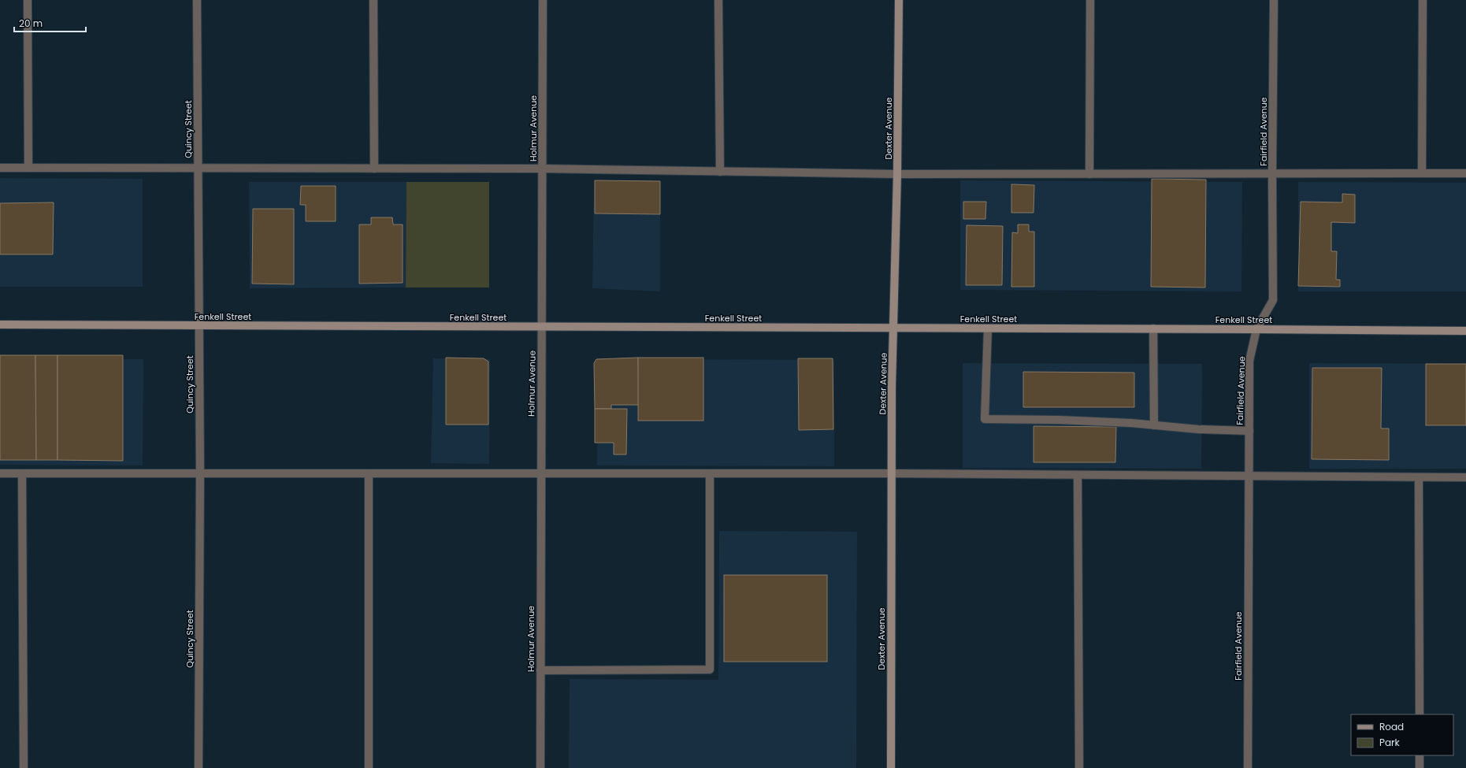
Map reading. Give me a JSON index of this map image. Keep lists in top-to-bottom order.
{
  "streets": {
    "street": [
      "Holmur Avenue",
      "Dexter Avenue",
      "Quincy Street",
      "Fairfield Avenue",
      "Fenkell Street"
    ]
  },
  "crossings": [
    ["Holmur Avenue", "Fenkell Street"],
    ["Dexter Avenue", "Fenkell Street"],
    ["Quincy Street", "Fenkell Street"],
    ["Fairfield Avenue", "Fenkell Street"]
  ],
  "legend": ["Road", "Park"],
  "scale_bar": "20 m"
}
